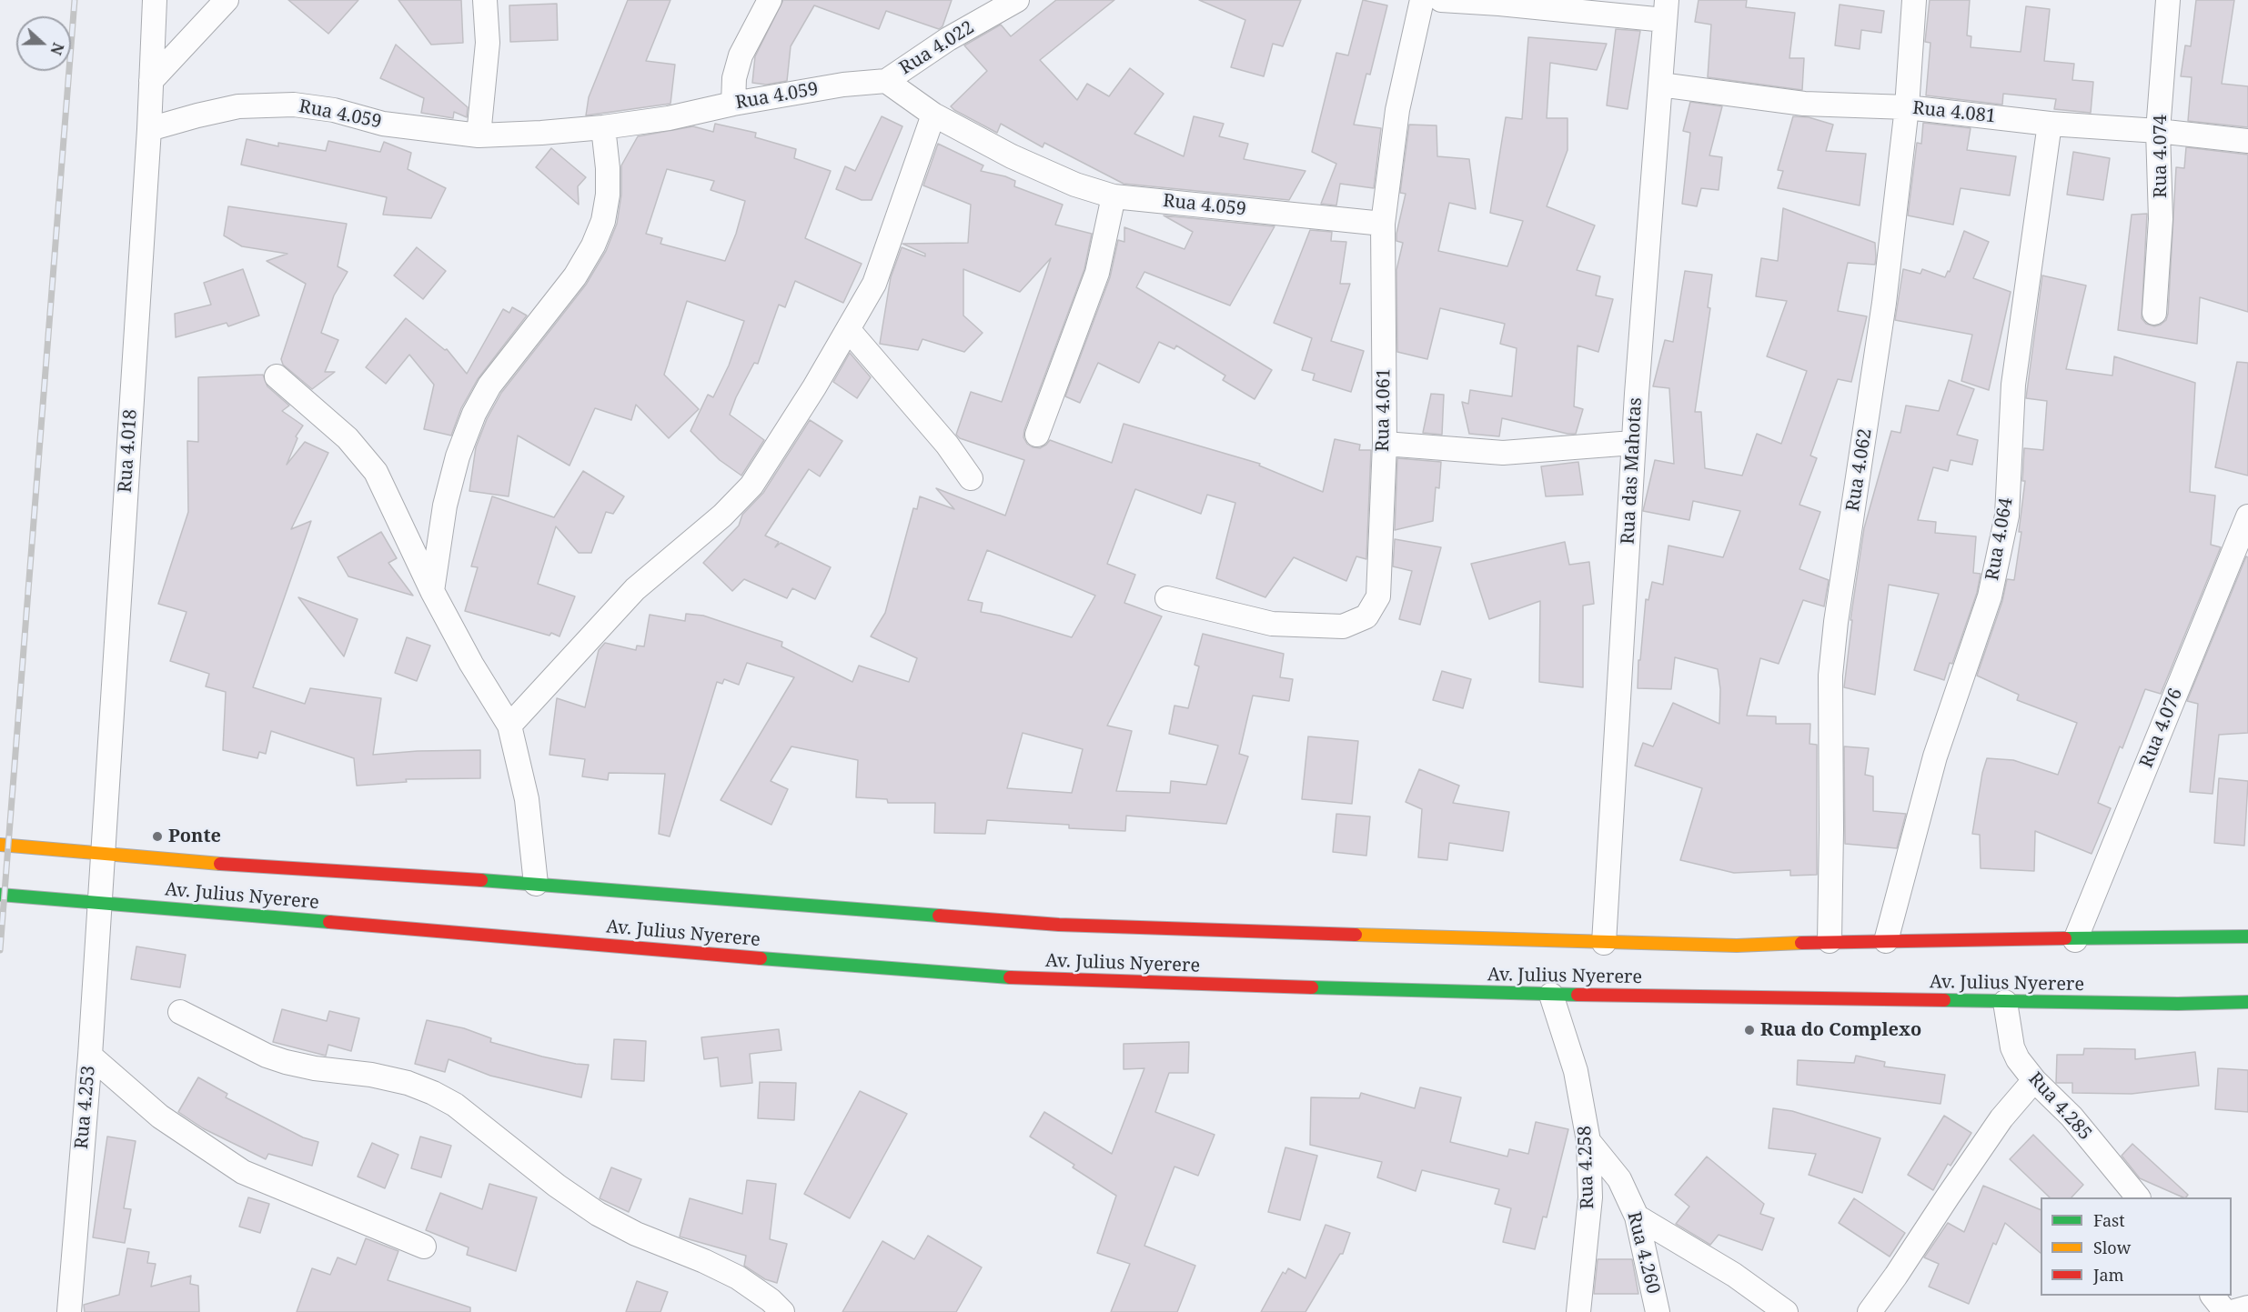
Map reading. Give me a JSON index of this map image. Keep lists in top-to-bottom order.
{
  "streets": {
    "main road": ["Av. Julius Nyerere"],
    "street": [
      "Rua 4.022",
      "Rua 4.059",
      "Rua 4.081",
      "Rua 4.074",
      "Rua 4.061",
      "Rua 4.018",
      "Rua 4.062",
      "Rua das Mahotas",
      "Rua 4.064",
      "Rua 4.076",
      "Rua 4.285",
      "Rua 4.253",
      "Rua 4.258",
      "Rua 4.260"
    ]
  },
  "crossings": [
    ["Rua 4.022", "Rua 4.059"],
    ["Rua 4.059", "Rua 4.061"],
    ["Rua 4.059", "Rua 4.018"],
    ["Rua 4.081", "Rua 4.074"],
    ["Rua 4.081", "Rua 4.062"],
    ["Rua 4.081", "Rua das Mahotas"],
    ["Rua 4.081", "Rua 4.064"],
    ["Rua 4.018", "Av. Julius Nyerere"],
    ["Rua 4.018", "Rua 4.253"],
    ["Rua 4.062", "Av. Julius Nyerere"],
    ["Rua das Mahotas", "Av. Julius Nyerere"],
    ["Rua 4.064", "Av. Julius Nyerere"],
    ["Rua 4.076", "Av. Julius Nyerere"],
    ["Av. Julius Nyerere", "Rua 4.285"],
    ["Av. Julius Nyerere", "Rua 4.253"],
    ["Av. Julius Nyerere", "Rua 4.258"],
    ["Rua 4.258", "Rua 4.260"]
  ],
  "places": ["Ponte", "Rua do Complexo"],
  "legend": ["Fast", "Slow", "Jam"],
  "north": "right"
}
